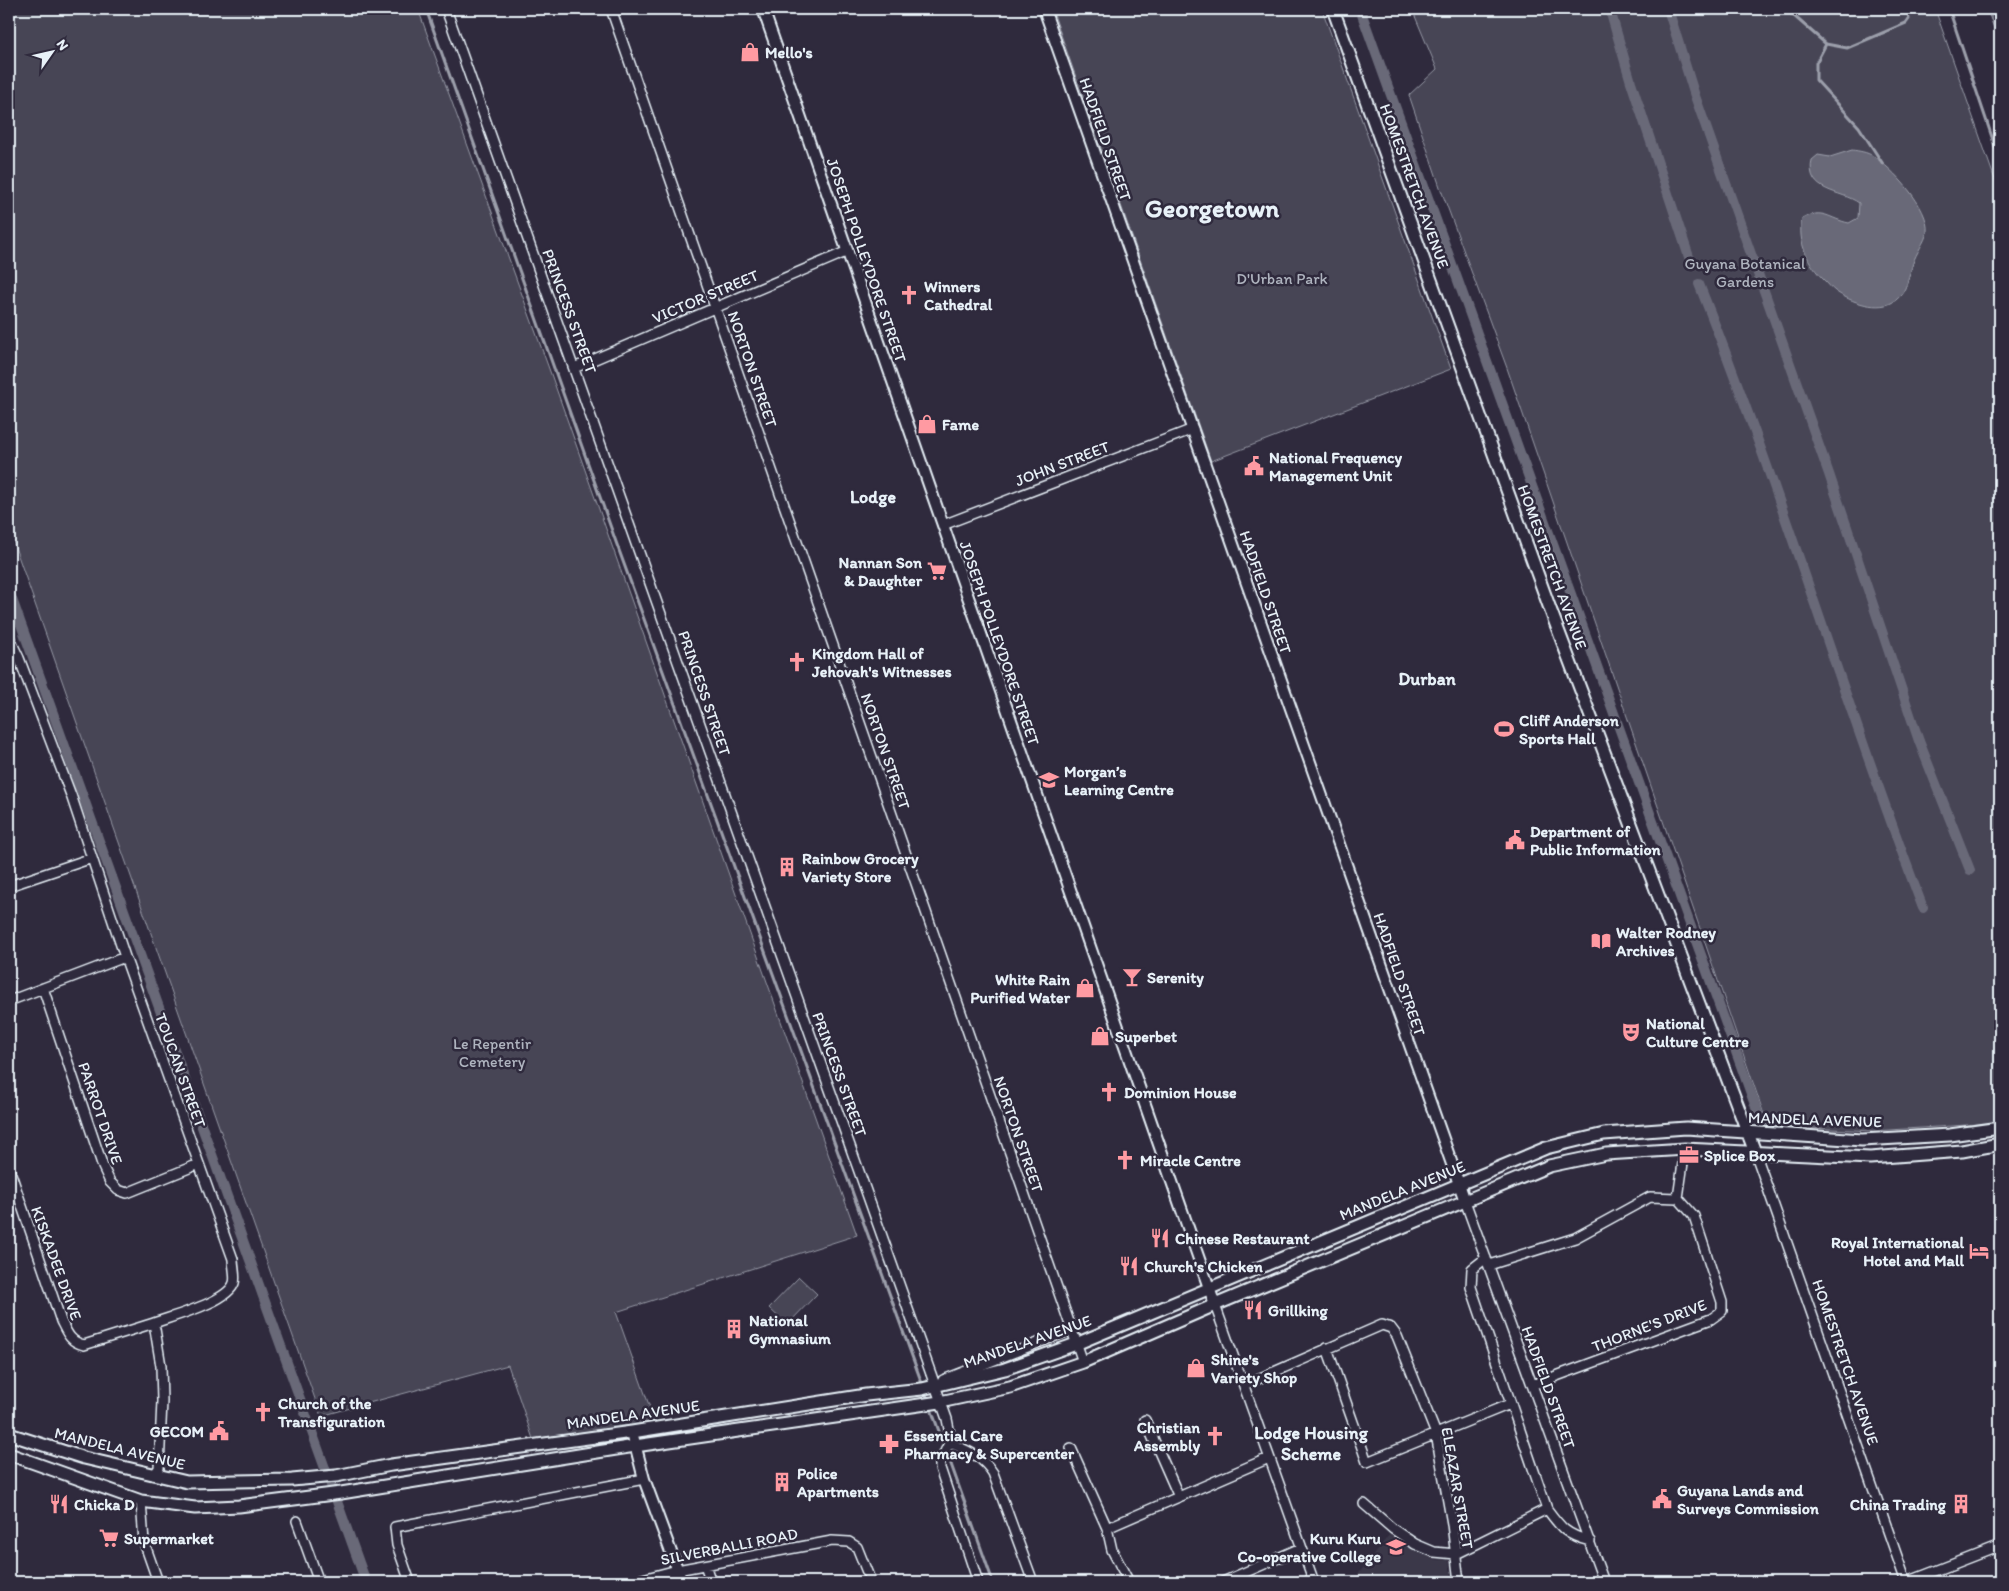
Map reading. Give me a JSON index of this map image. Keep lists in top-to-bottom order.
{
  "streets": {
    "main road": ["HOMESTRETCH AVENUE", "MANDELA AVENUE"],
    "street": [
      "HADFIELD STREET",
      "JOSEPH POLLEYDORE STREET",
      "VICTOR STREET",
      "PRINCESS STREET",
      "NORTON STREET",
      "JOHN STREET",
      "TOUCAN STREET",
      "PARROT DRIVE",
      "KISKADEE DRIVE",
      "THORNE'S DRIVE",
      "ELEAZAR STREET",
      "SILVERBALLI ROAD"
    ]
  },
  "crossings": [
    ["HADFIELD STREET", "JOHN STREET"],
    ["HADFIELD STREET", "MANDELA AVENUE"],
    ["HADFIELD STREET", "THORNE'S DRIVE"],
    ["HOMESTRETCH AVENUE", "MANDELA AVENUE"],
    ["JOSEPH POLLEYDORE STREET", "VICTOR STREET"],
    ["JOSEPH POLLEYDORE STREET", "JOHN STREET"],
    ["JOSEPH POLLEYDORE STREET", "MANDELA AVENUE"],
    ["VICTOR STREET", "PRINCESS STREET"],
    ["VICTOR STREET", "NORTON STREET"],
    ["PRINCESS STREET", "MANDELA AVENUE"],
    ["NORTON STREET", "MANDELA AVENUE"],
    ["TOUCAN STREET", "PARROT DRIVE"],
    ["TOUCAN STREET", "KISKADEE DRIVE"]
  ],
  "districts": [
    "Georgetown",
    "Lodge",
    "Durban",
    "Lodge Housing Scheme"
  ],
  "parks": ["Guyana Botanical Gardens", "D'Urban Park", "Le Repentir Cemetery"],
  "places": {
    "shop": [
      "Mello's",
      "Fame",
      "White Rain Purified Water",
      "Superbet",
      "Shine's Variety Shop"
    ],
    "church": [
      "Winners Cathedral",
      "Kingdom Hall of Jehovah's Witnesses",
      "Dominion House",
      "Miracle Centre",
      "Church of the Transfiguration",
      "Christian Assembly"
    ],
    "public building": [
      "National Frequency Management Unit",
      "Department of Public Information",
      "GECOM",
      "Guyana Lands and Surveys Commission"
    ],
    "supermarket": ["Nannan Son & Daughter", "Supermarket"],
    "sports": ["Cliff Anderson Sports Hall"],
    "school or university": ["Morgan’s Learning Centre", "Kuru Kuru Co-operative College"],
    "building": [
      "Rainbow Grocery Variety Store",
      "National Gymnasium",
      "Police Apartments",
      "China Trading"
    ],
    "library": ["Walter Rodney Archives"],
    "bar": ["Serenity"],
    "theatre": ["National Culture Centre"],
    "office": ["Splice Box"],
    "restaurant": [
      "Chinese Restaurant",
      "Church's Chicken",
      "Grillking",
      "Chicka D"
    ],
    "hotel": ["Royal International Hotel and Mall"],
    "pharmacy": ["Essential Care Pharmacy & Supercenter"]
  },
  "north": "top right"
}
